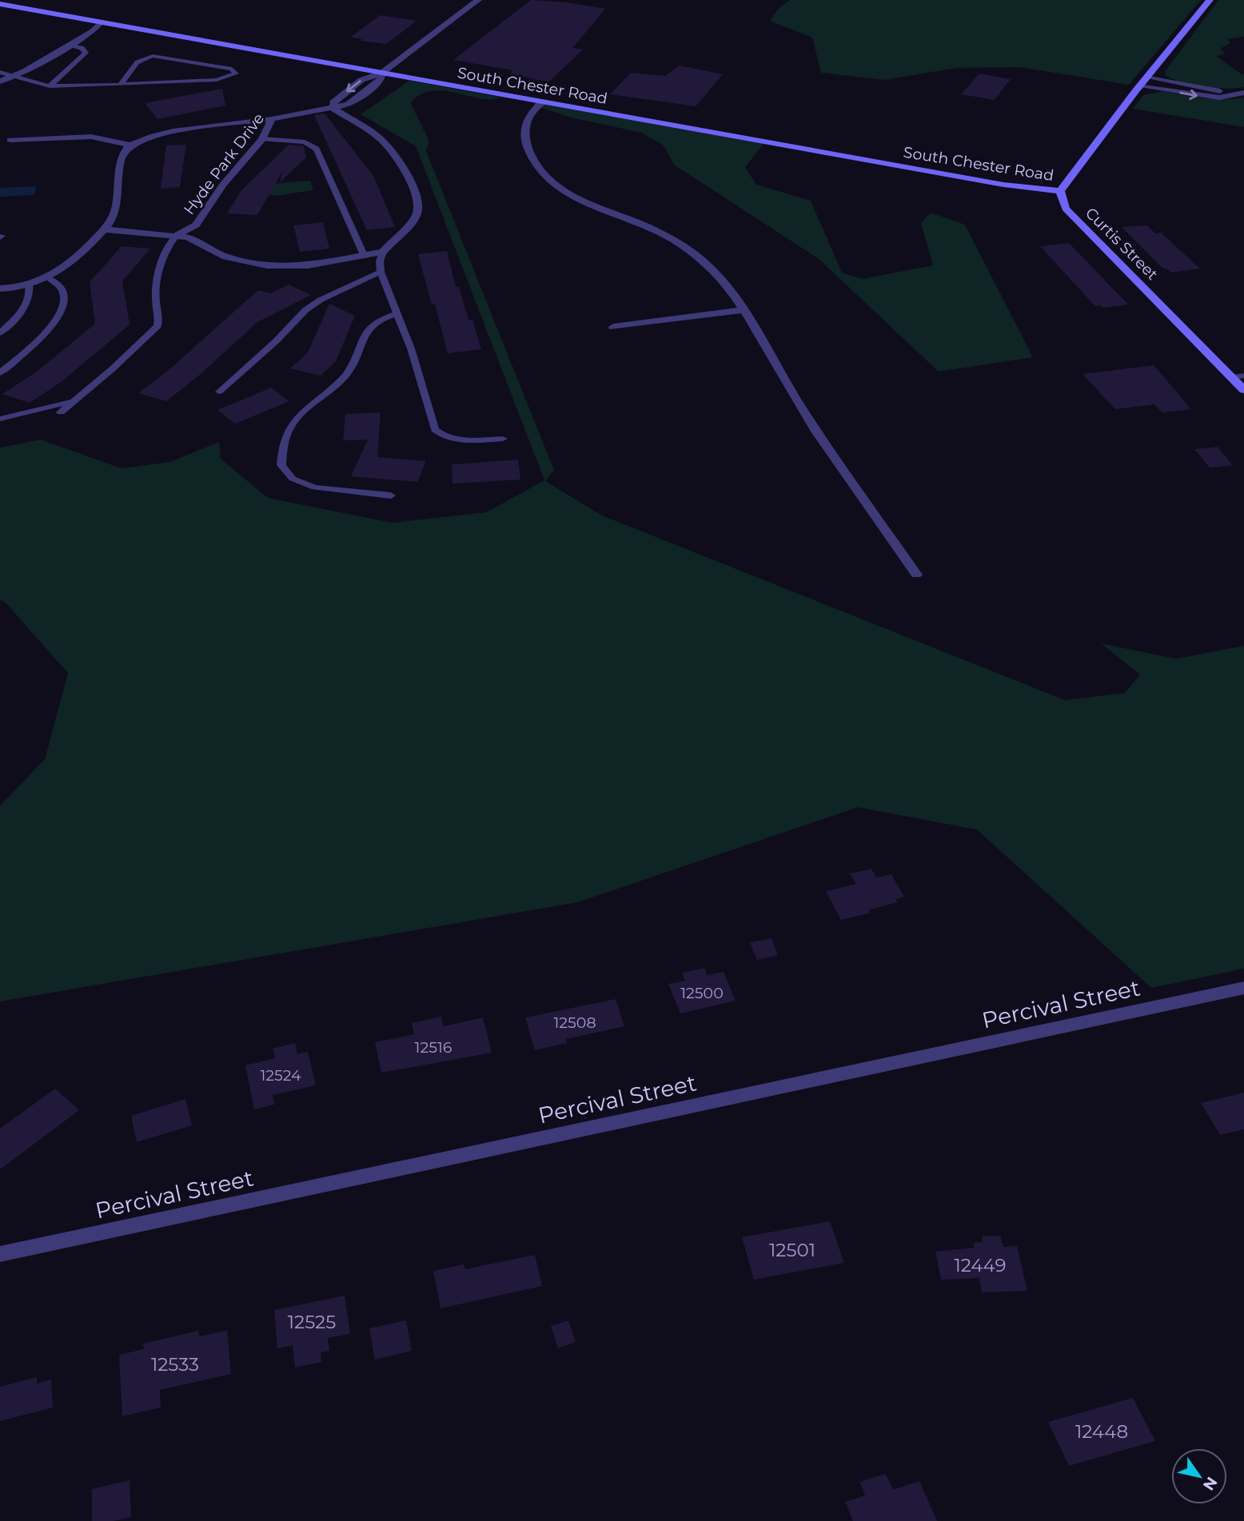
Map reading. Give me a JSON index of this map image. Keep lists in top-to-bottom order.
{
  "streets": {
    "street": [
      "South Chester Road",
      "Hyde Park Drive",
      "Curtis Street",
      "Percival Street"
    ]
  },
  "crossings": [
    ["South Chester Road", "Hyde Park Drive"],
    ["South Chester Road", "Curtis Street"]
  ],
  "house_numbers": [
    "12500",
    "12508",
    "12516",
    "12524",
    "12501",
    "12449",
    "12525",
    "12533",
    "12448"
  ],
  "north": "bottom right"
}
